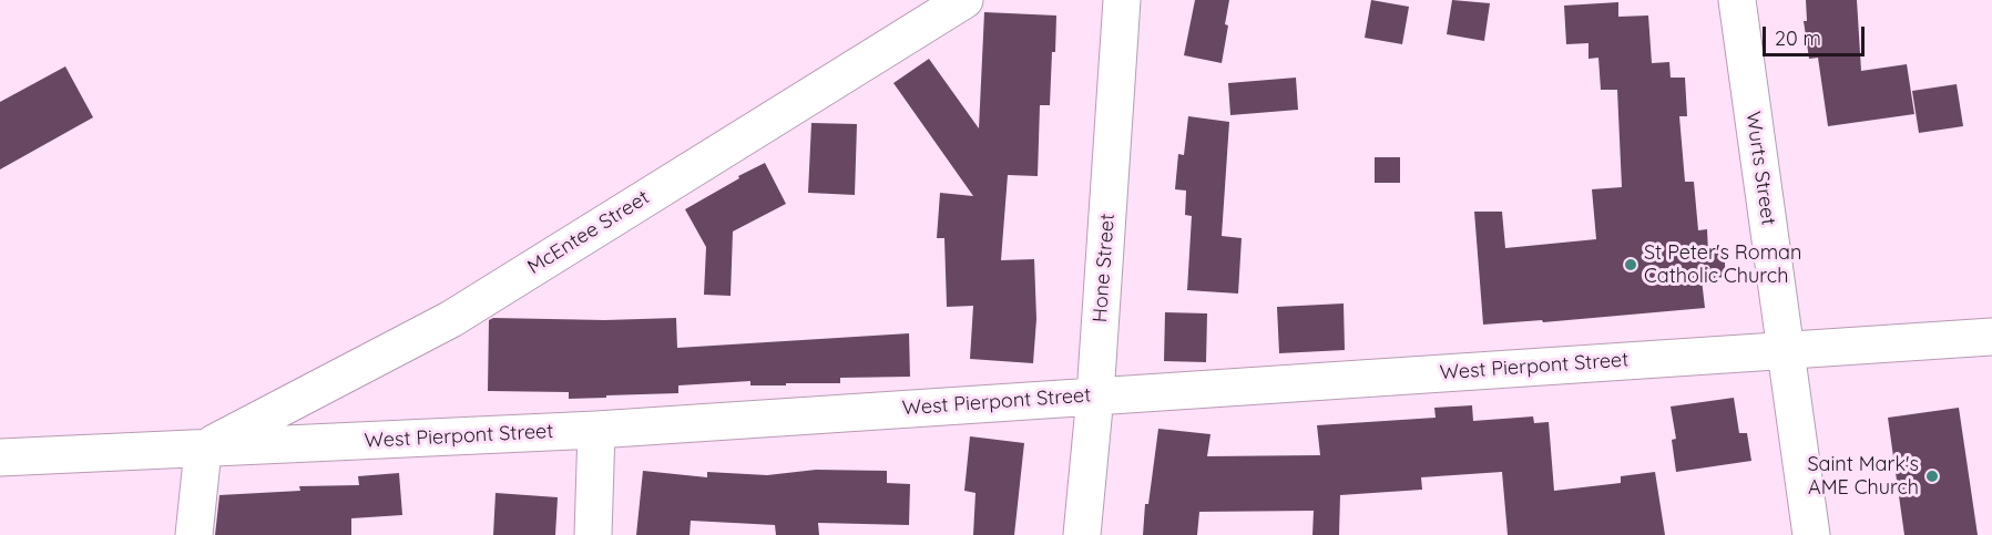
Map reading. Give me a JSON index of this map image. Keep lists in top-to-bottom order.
{
  "streets": {
    "main road": [
      "Wurts Street",
      "McEntee Street",
      "Hone Street",
      "West Pierpont Street"
    ]
  },
  "crossings": [
    ["Wurts Street", "West Pierpont Street"],
    ["McEntee Street", "West Pierpont Street"],
    ["Hone Street", "West Pierpont Street"]
  ],
  "places": ["St Peter's Roman Catholic Church", "Saint Mark's AME Church"],
  "scale_bar": "20 m"
}
